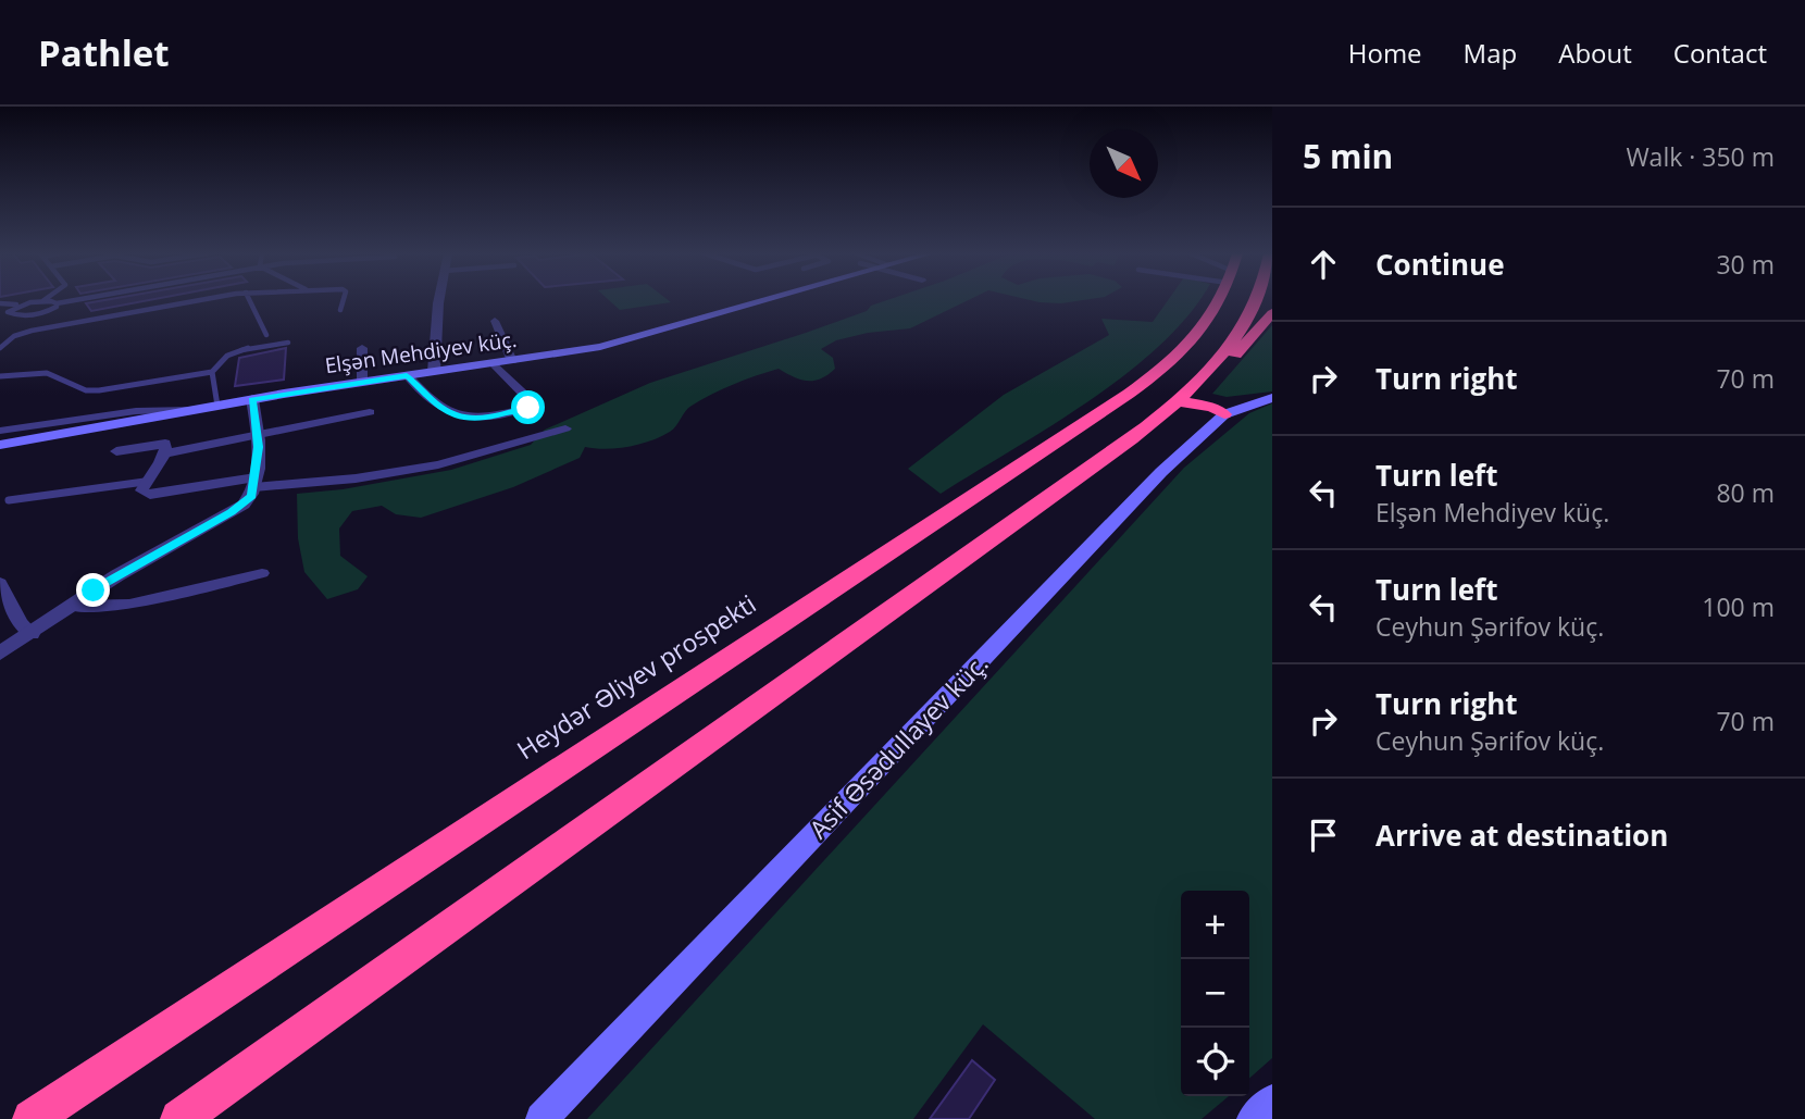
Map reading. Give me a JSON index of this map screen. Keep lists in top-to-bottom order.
{
  "streets": {
    "highway": ["Heydər Əliyev prospekti"],
    "main road": ["Elşən Mehdiyev küç.", "Asif Əsədullayev küç."]
  },
  "north": "bottom right",
  "page": {
    "header": "Pathlet",
    "nav": [
      "Home",
      "Map",
      "About",
      "Contact"
    ],
    "heading": ["5 min", "Walk · 350 m"],
    "list": [
      ["Continue", "30 m"],
      ["Turn right", "70 m"],
      ["Turn left", "Elşən Mehdiyev küç.", "80 m"],
      ["Turn left", "Ceyhun Şərifov küç.", "100 m"],
      ["Turn right", "Ceyhun Şərifov küç.", "70 m"],
      "Arrive at destination"
    ],
    "map_buttons": ["+", "−"]
  }
}
